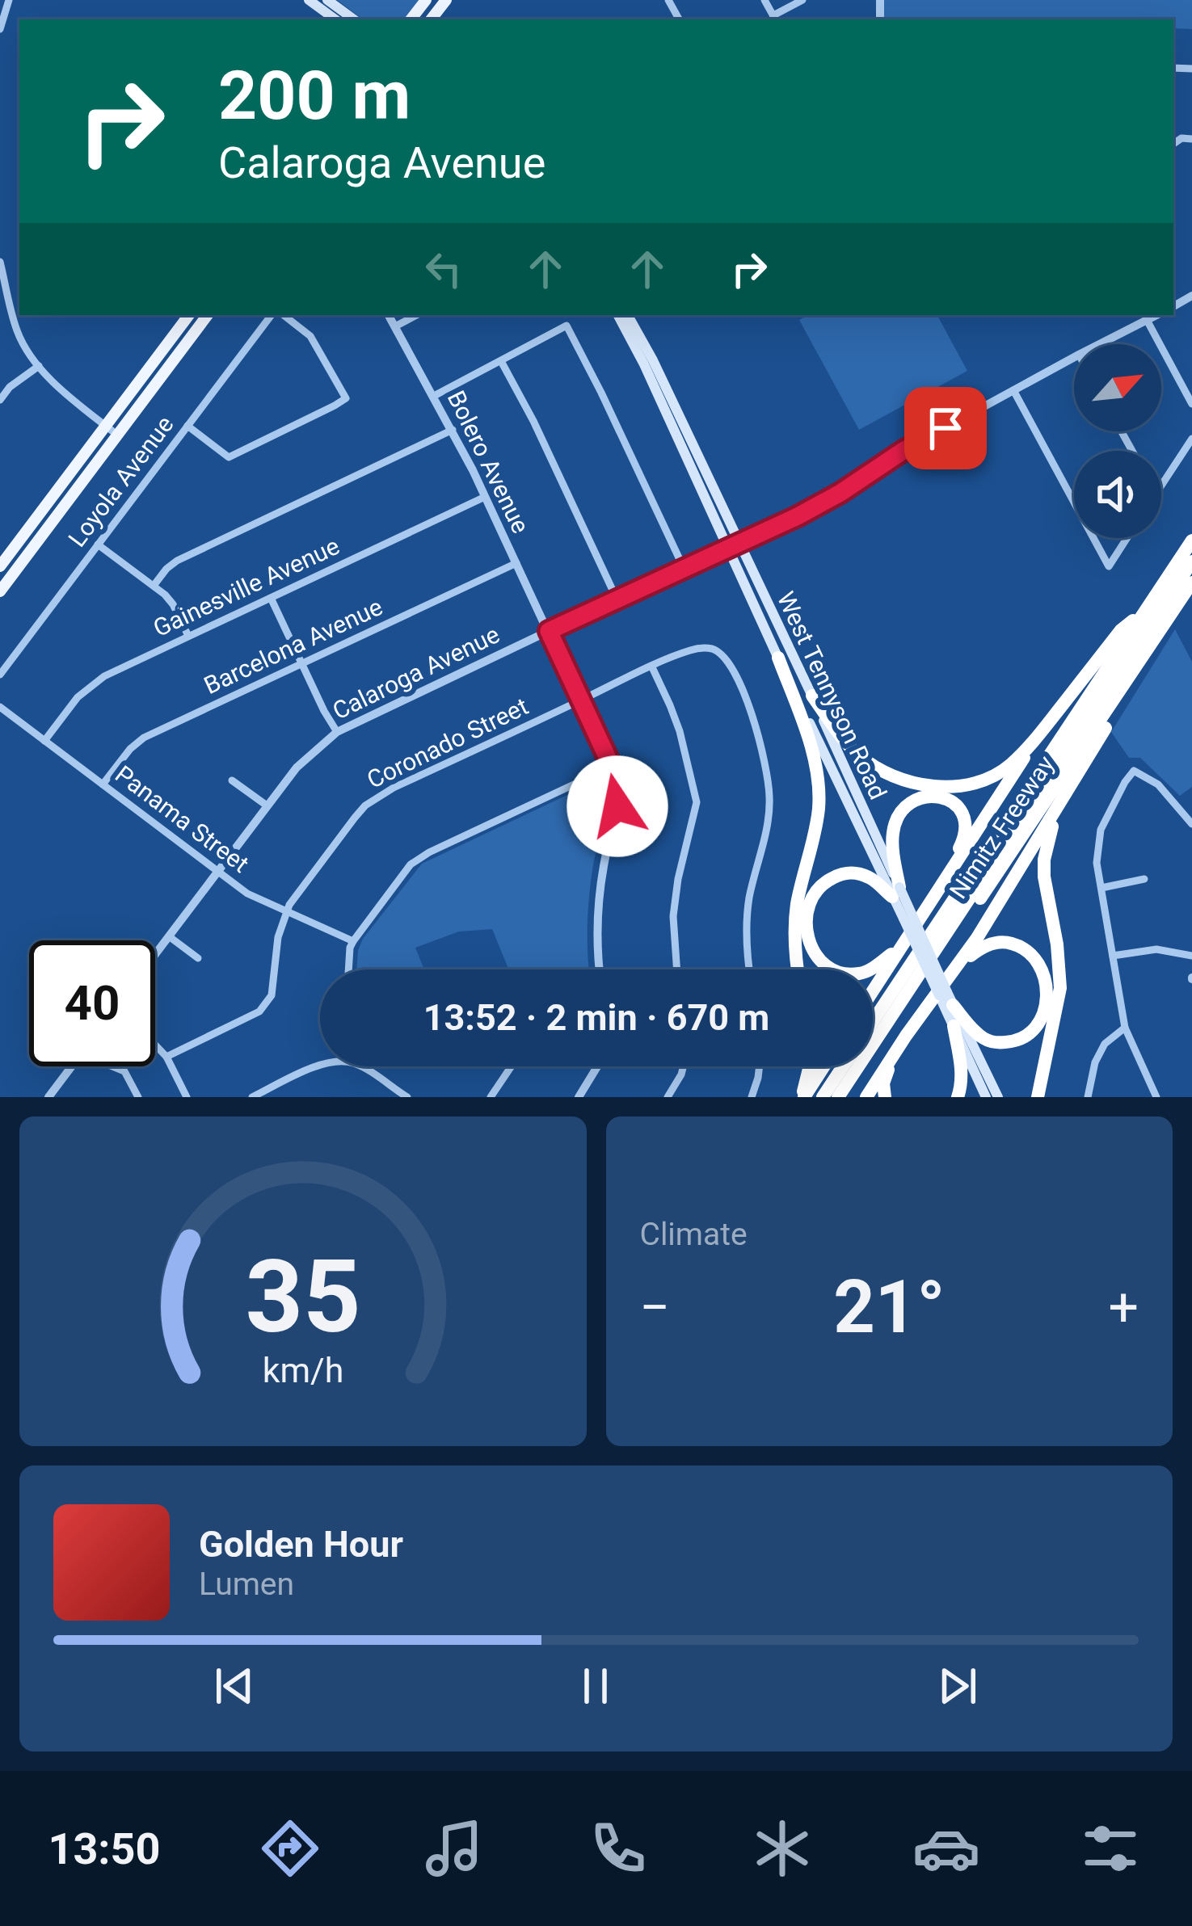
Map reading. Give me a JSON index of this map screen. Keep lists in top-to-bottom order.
{
  "streets": {
    "highway": ["Nimitz Freeway"],
    "main road": ["West Tennyson Road"],
    "street": [
      "Bolero Avenue",
      "Loyola Avenue",
      "Gainesville Avenue",
      "Barcelona Avenue",
      "Calaroga Avenue",
      "Coronado Street",
      "Panama Street"
    ]
  },
  "crossings": [
    ["Bolero Avenue", "Gainesville Avenue"],
    ["Bolero Avenue", "Barcelona Avenue"],
    ["Bolero Avenue", "Calaroga Avenue"],
    ["Bolero Avenue", "Coronado Street"],
    ["Gainesville Avenue", "Panama Street"],
    ["Barcelona Avenue", "Panama Street"],
    ["Calaroga Avenue", "West Tennyson Road"],
    ["Calaroga Avenue", "Panama Street"],
    ["Coronado Street", "Panama Street"]
  ],
  "north": "top right",
  "page": {
    "turn": ["200 m", "Calaroga Avenue"],
    "limit": "40",
    "trip": "13:52 · 2 min · 670 m",
    "tile": "Climate",
    "heat": ["−", "21°", "+"],
    "song": ["Golden Hour", "Lumen"],
    "tabs": "13:50",
    "gauge": ["35", "km/h"]
  }
}
